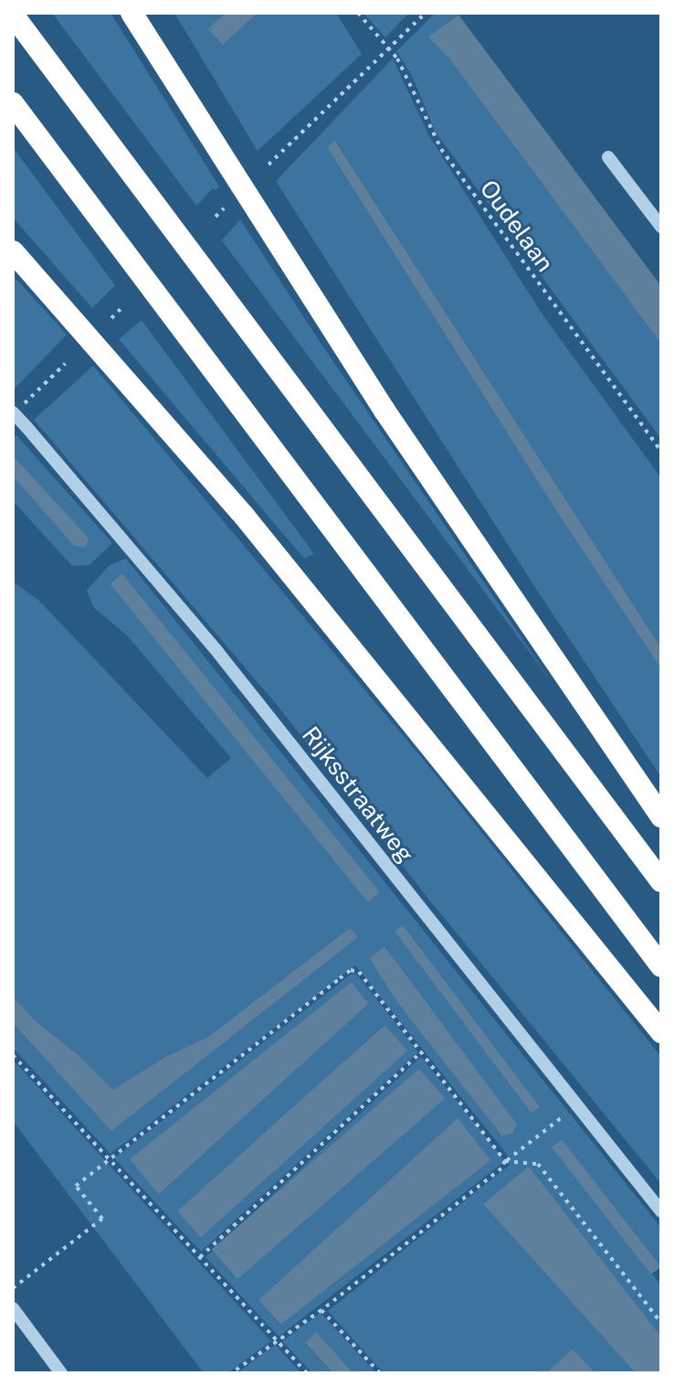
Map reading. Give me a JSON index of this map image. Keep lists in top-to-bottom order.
{
  "streets": {
    "street": ["Rijksstraatweg"],
    "path": ["Oudelaan"]
  }
}
